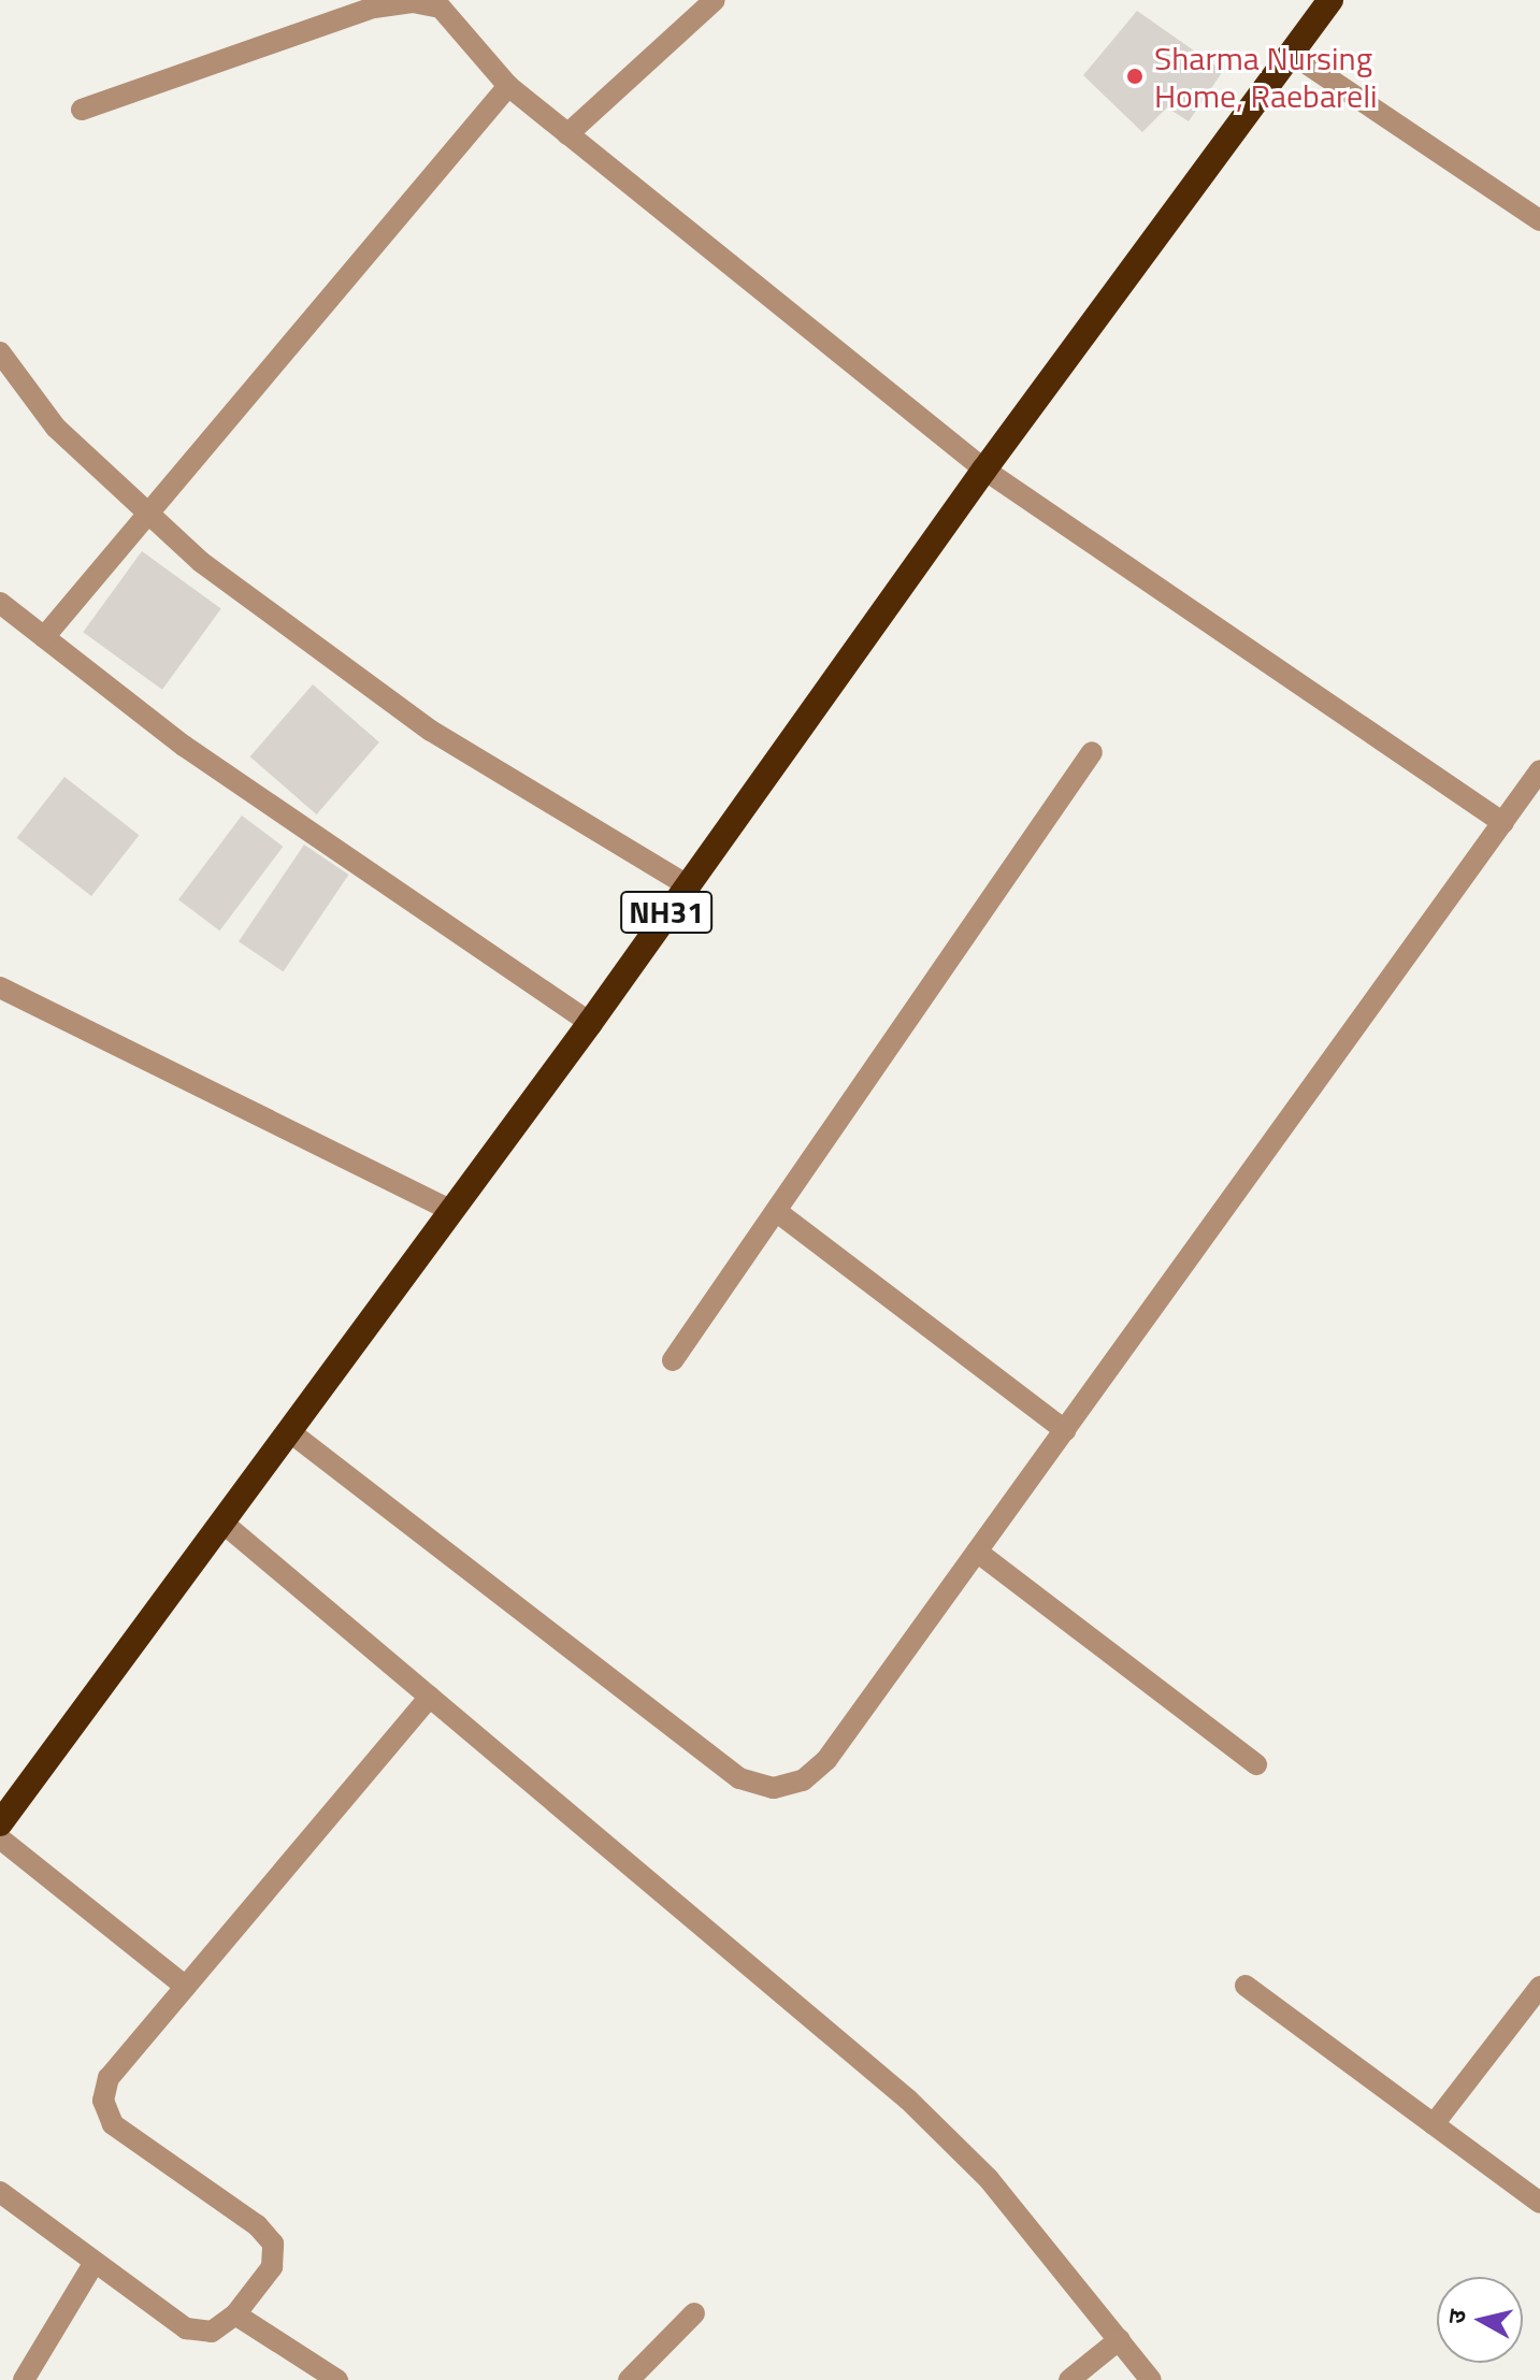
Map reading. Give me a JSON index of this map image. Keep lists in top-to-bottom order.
{
  "streets": {
    "highway": ["NH31"]
  },
  "places": ["Sharma Nursing Home, Raebareli"],
  "north": "left"
}
